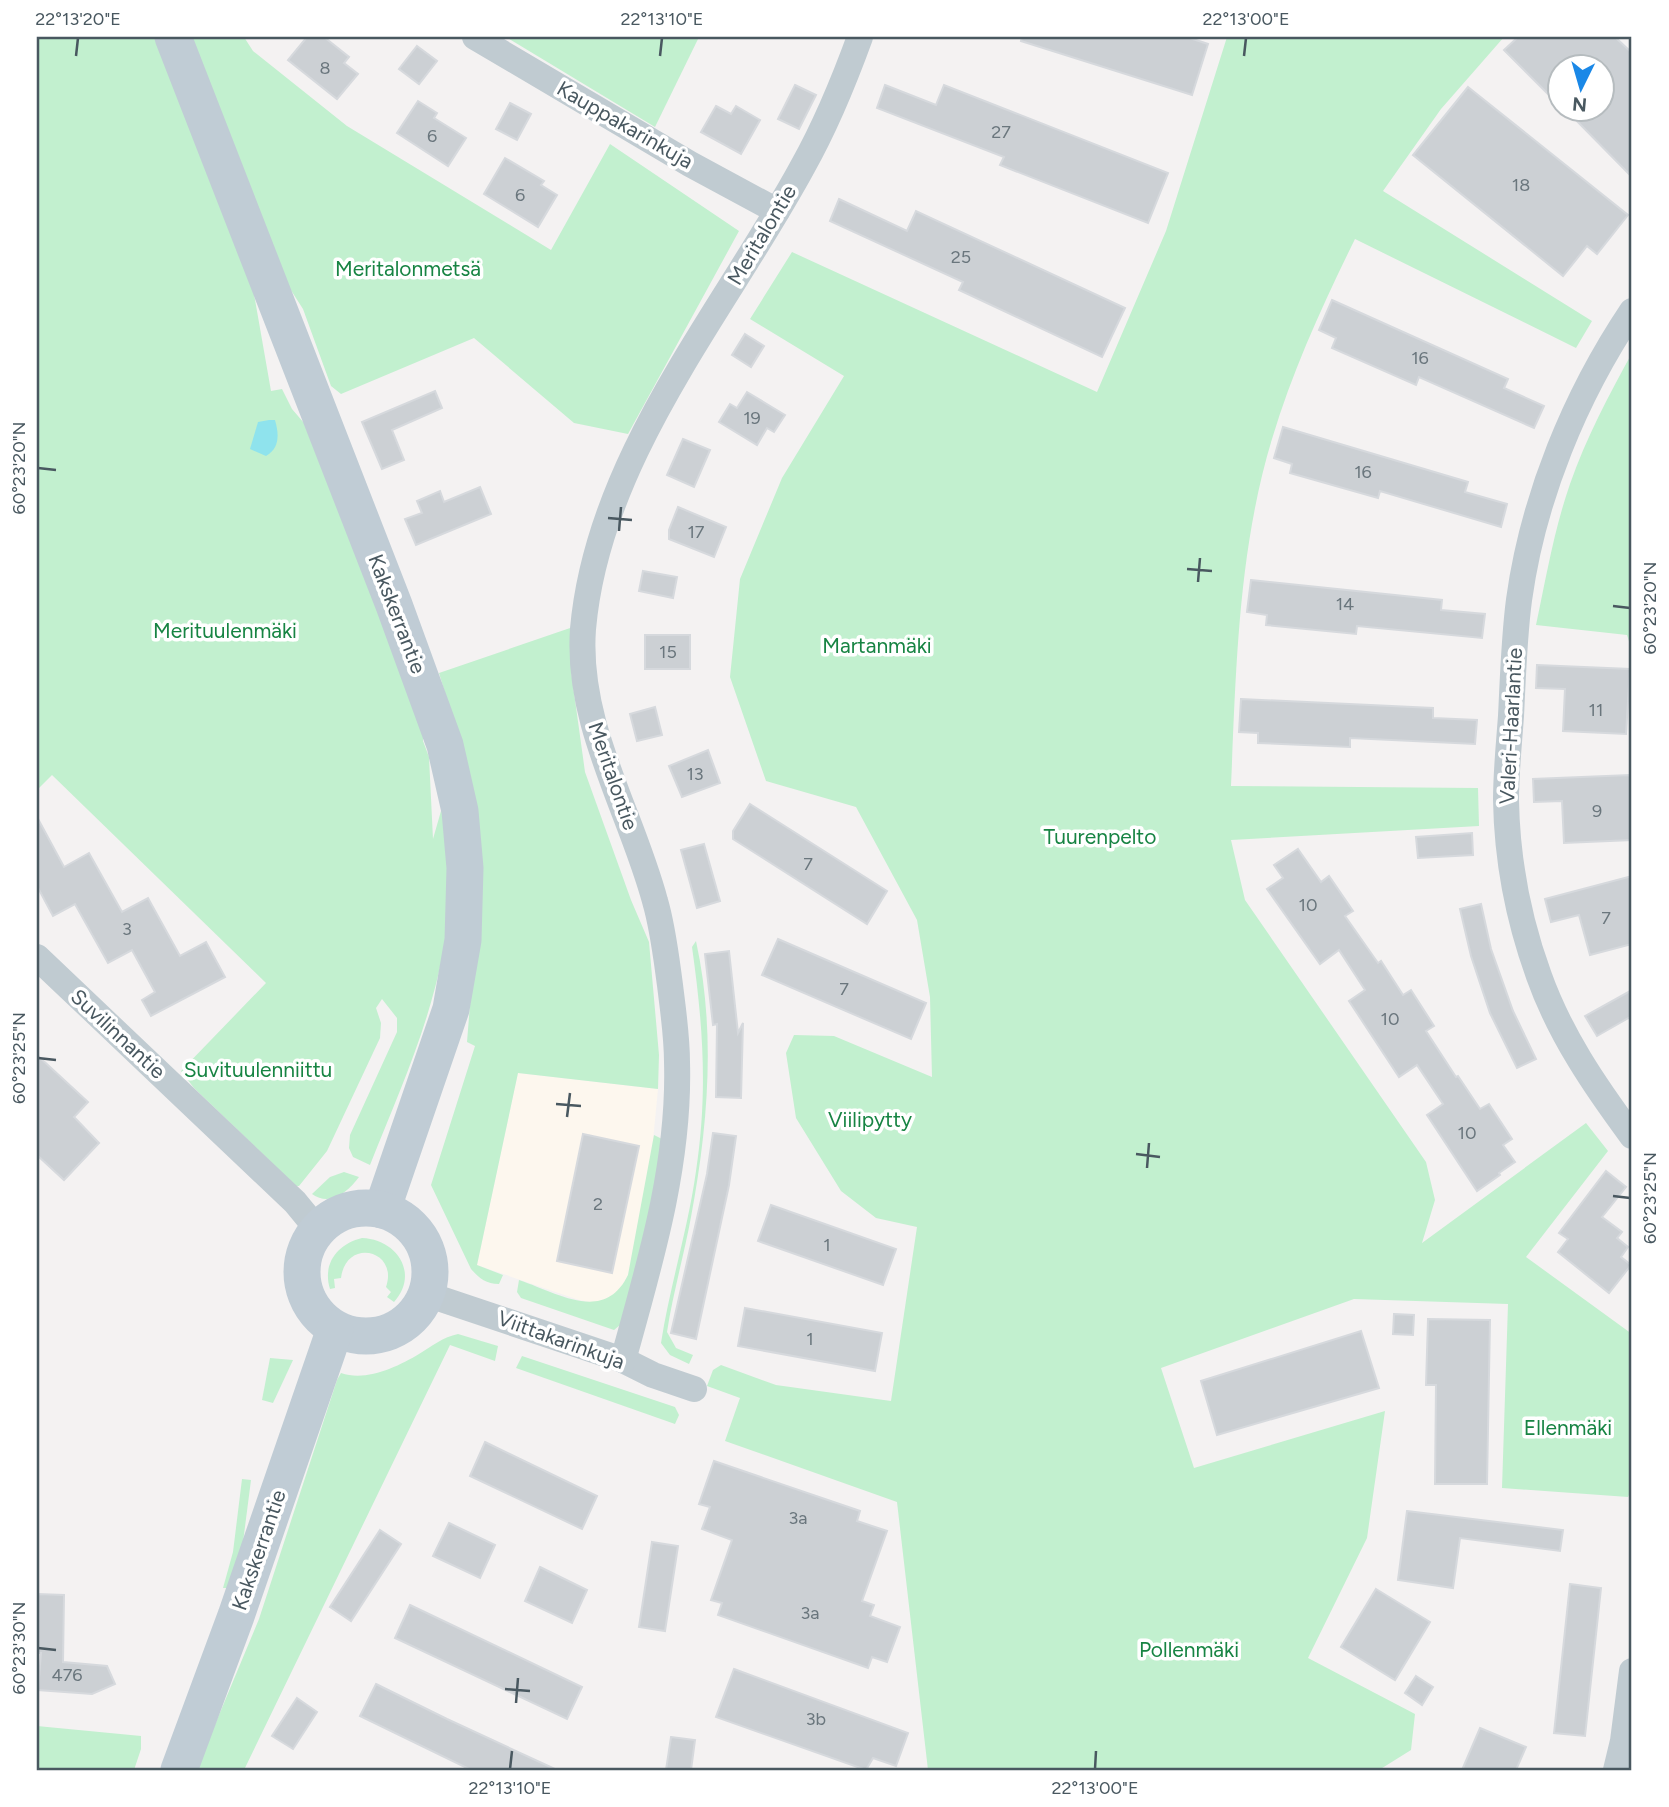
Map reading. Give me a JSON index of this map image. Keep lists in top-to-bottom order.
{
  "streets": {
    "street": [
      "Kauppakarinkuja",
      "Meritalontie",
      "Kakskerrantie",
      "Valeri-Haarlantie",
      "Suvilinnantie",
      "Viittakarinkuja"
    ]
  },
  "crossings": [
    ["Kauppakarinkuja", "Meritalontie"],
    ["Meritalontie", "Viittakarinkuja"],
    ["Kakskerrantie", "Suvilinnantie"],
    ["Kakskerrantie", "Viittakarinkuja"],
    ["Suvilinnantie", "Viittakarinkuja"]
  ],
  "parks": [
    "Meritalonmetsä",
    "Merituulenmäki",
    "Martanmäki",
    "Tuurenpelto",
    "Suvituulenniittu",
    "Viilipytty",
    "Ellenmäki",
    "Pollenmäki"
  ],
  "house_numbers": [
    "8",
    "27",
    "6",
    "18",
    "6",
    "25",
    "16",
    "19",
    "16",
    "17",
    "14",
    "15",
    "11",
    "13",
    "9",
    "7",
    "10",
    "7",
    "3",
    "7",
    "10",
    "10",
    "2",
    "1",
    "1",
    "3a",
    "3a",
    "476",
    "3b"
  ],
  "north": "bottom",
  "coordinates": [
    "22°13'20\"E",
    "22°13'10\"E",
    "22°13'00\"E",
    "60°23'20\"N",
    "60°23'25\"N",
    "60°23'30\"N"
  ]
}
